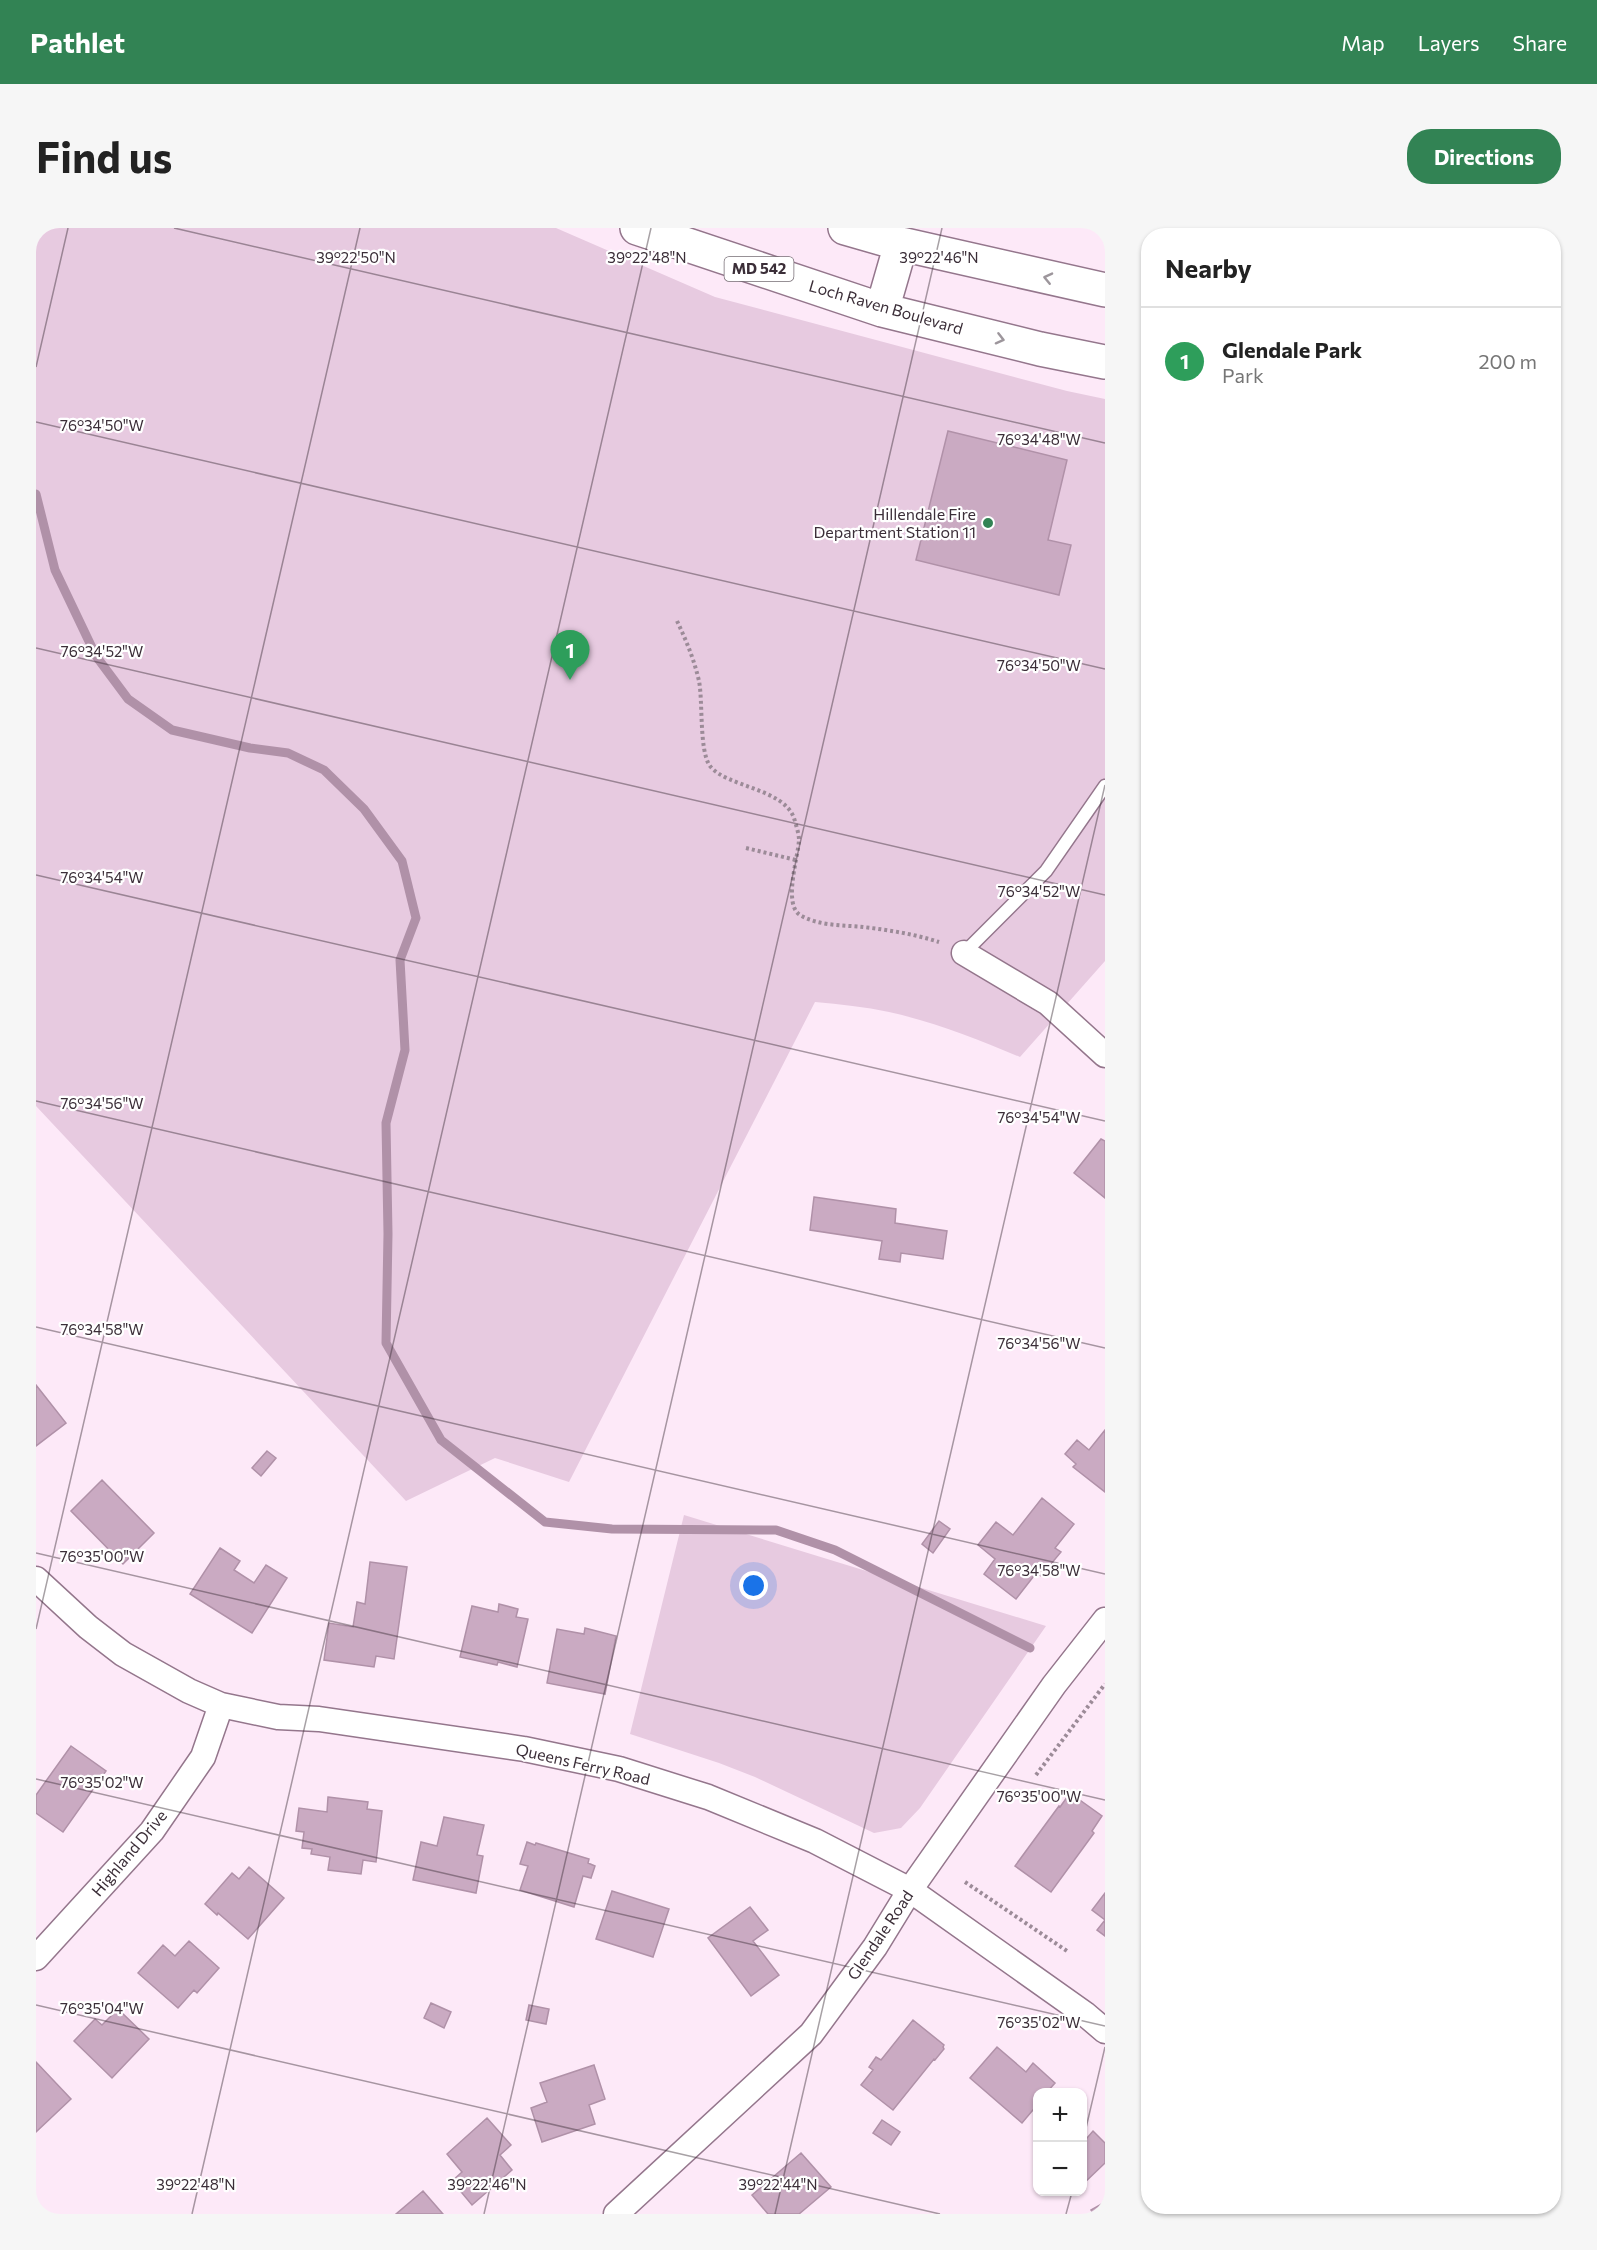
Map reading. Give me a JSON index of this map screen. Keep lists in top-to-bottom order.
{
  "streets": {
    "main road": ["MD 542", "Loch Raven Boulevard"],
    "street": ["Queens Ferry Road", "Highland Drive", "Glendale Road"]
  },
  "crossings": [
    ["Queens Ferry Road", "Highland Drive"],
    ["Queens Ferry Road", "Glendale Road"]
  ],
  "places": ["Hillendale Fire Department Station 11"],
  "page": {
    "header": "Pathlet",
    "nav": ["Map", "Layers", "Share"],
    "buttons": "Directions",
    "title": "Find us",
    "heading": "Nearby",
    "list": [
      {
        "mark": "1",
        "name": "Glendale Park",
        "note": "Park",
        "value": "200 m"
      }
    ],
    "pins": "1",
    "map_buttons": ["+", "−"]
  },
  "coordinates": [
    "39°22'50\"N",
    "39°22'48\"N",
    "39°22'46\"N",
    "76°34'50\"W",
    "76°34'48\"W",
    "76°34'52\"W",
    "76°34'54\"W",
    "76°34'56\"W",
    "76°34'58\"W",
    "76°35'00\"W",
    "76°35'02\"W",
    "76°35'04\"W",
    "39°22'44\"N"
  ]
}
